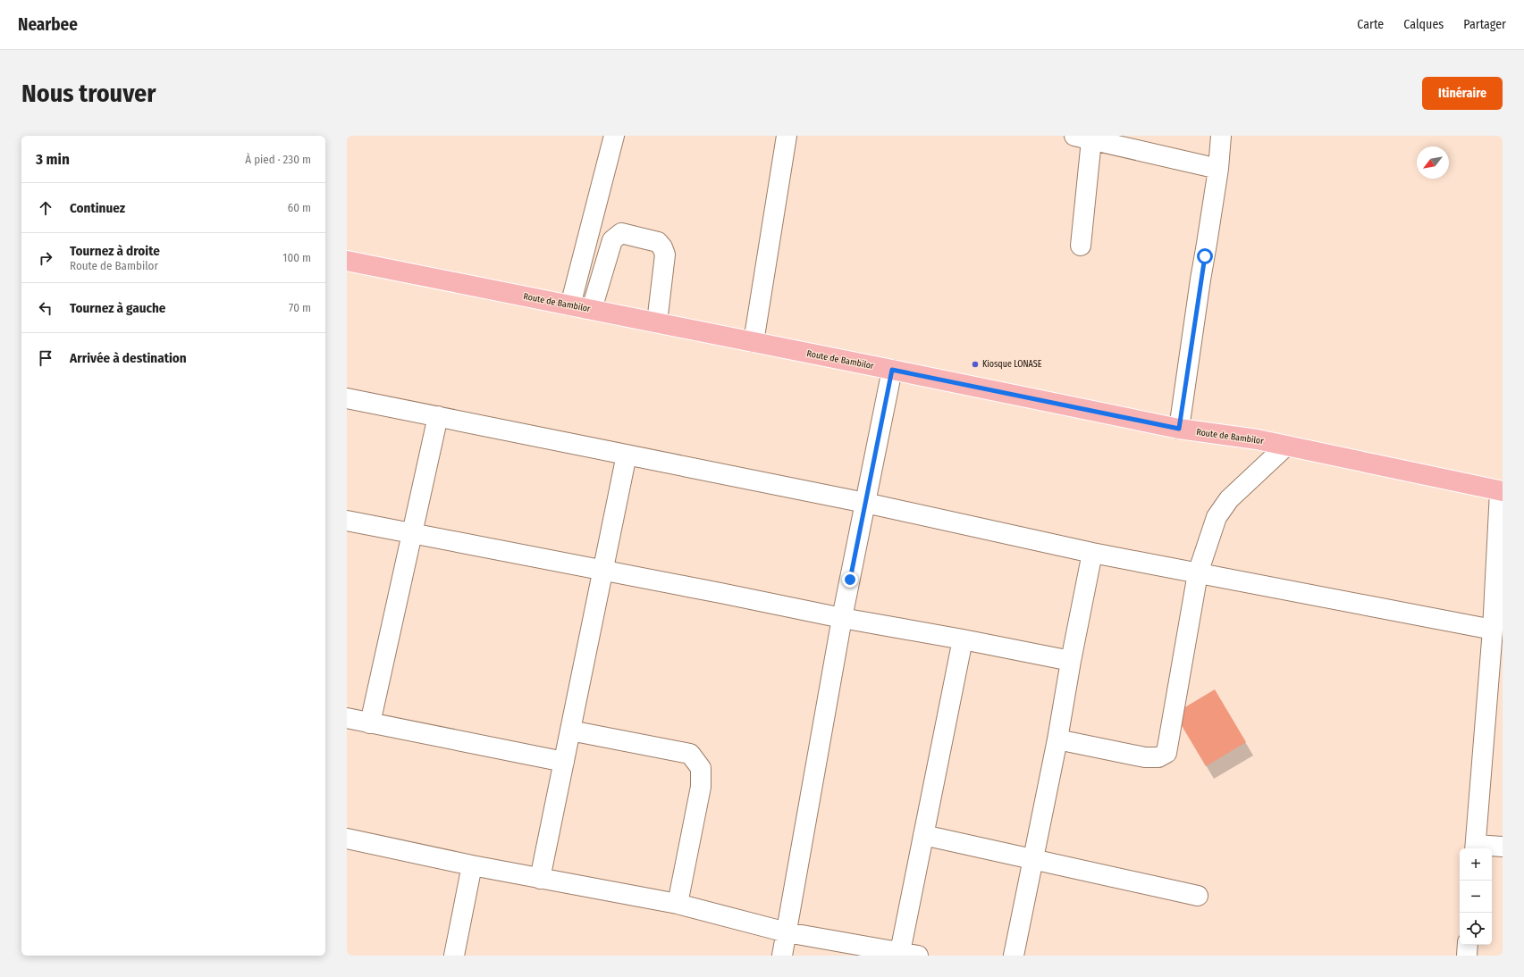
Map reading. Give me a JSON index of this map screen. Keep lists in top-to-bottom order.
{
  "streets": {
    "main road": ["Route de Bambilor"]
  },
  "places": ["Kiosque LONASE"],
  "north": "bottom left",
  "page": {
    "header": "Nearbee",
    "nav": ["Carte", "Calques", "Partager"],
    "buttons": "Itinéraire",
    "title": "Nous trouver",
    "heading": ["3 min", "À pied · 230 m"],
    "list": [
      ["Continuez", "60 m"],
      ["Tournez à droite", "Route de Bambilor", "100 m"],
      ["Tournez à gauche", "70 m"],
      "Arrivée à destination"
    ],
    "map_buttons": ["+", "−"]
  }
}
